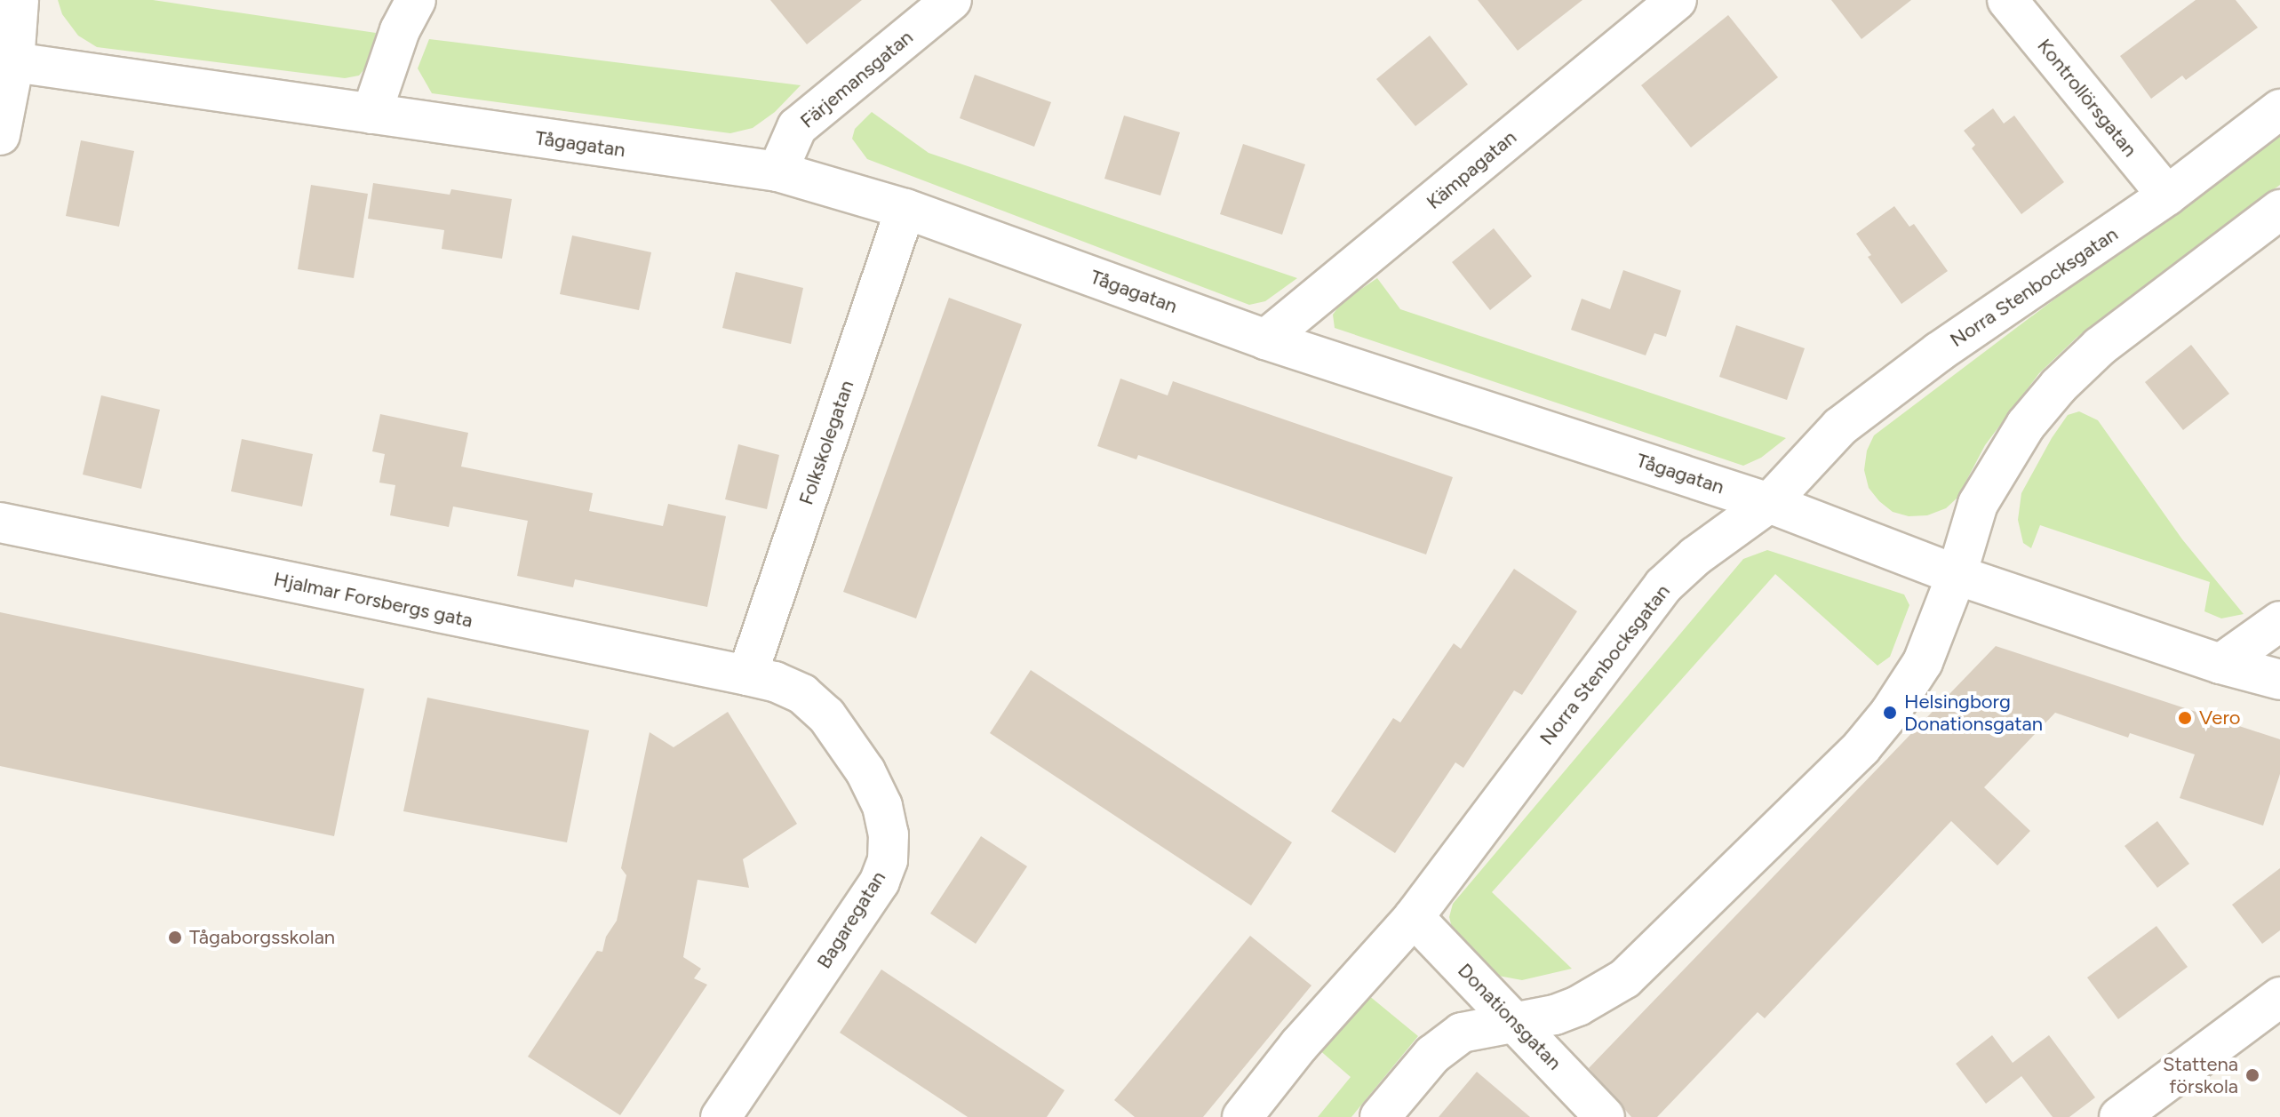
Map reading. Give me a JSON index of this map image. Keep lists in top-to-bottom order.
{
  "streets": {
    "street": [
      "Färjemansgatan",
      "Kontrollörsgatan",
      "Tågagatan",
      "Kämpagatan",
      "Norra Stenbocksgatan",
      "Folkskolegatan",
      "Hjalmar Forsbergs gata",
      "Bagaregatan",
      "Donationsgatan"
    ]
  },
  "crossings": [
    ["Färjemansgatan", "Tågagatan"],
    ["Kontrollörsgatan", "Norra Stenbocksgatan"],
    ["Tågagatan", "Kämpagatan"],
    ["Tågagatan", "Norra Stenbocksgatan"],
    ["Tågagatan", "Folkskolegatan"],
    ["Norra Stenbocksgatan", "Donationsgatan"],
    ["Folkskolegatan", "Hjalmar Forsbergs gata"],
    ["Folkskolegatan", "Bagaregatan"],
    ["Hjalmar Forsbergs gata", "Bagaregatan"]
  ],
  "places": [
    "Helsingborg Donationsgatan",
    "Vero",
    "Tågaborgsskolan",
    "Stattena förskola"
  ]
}
